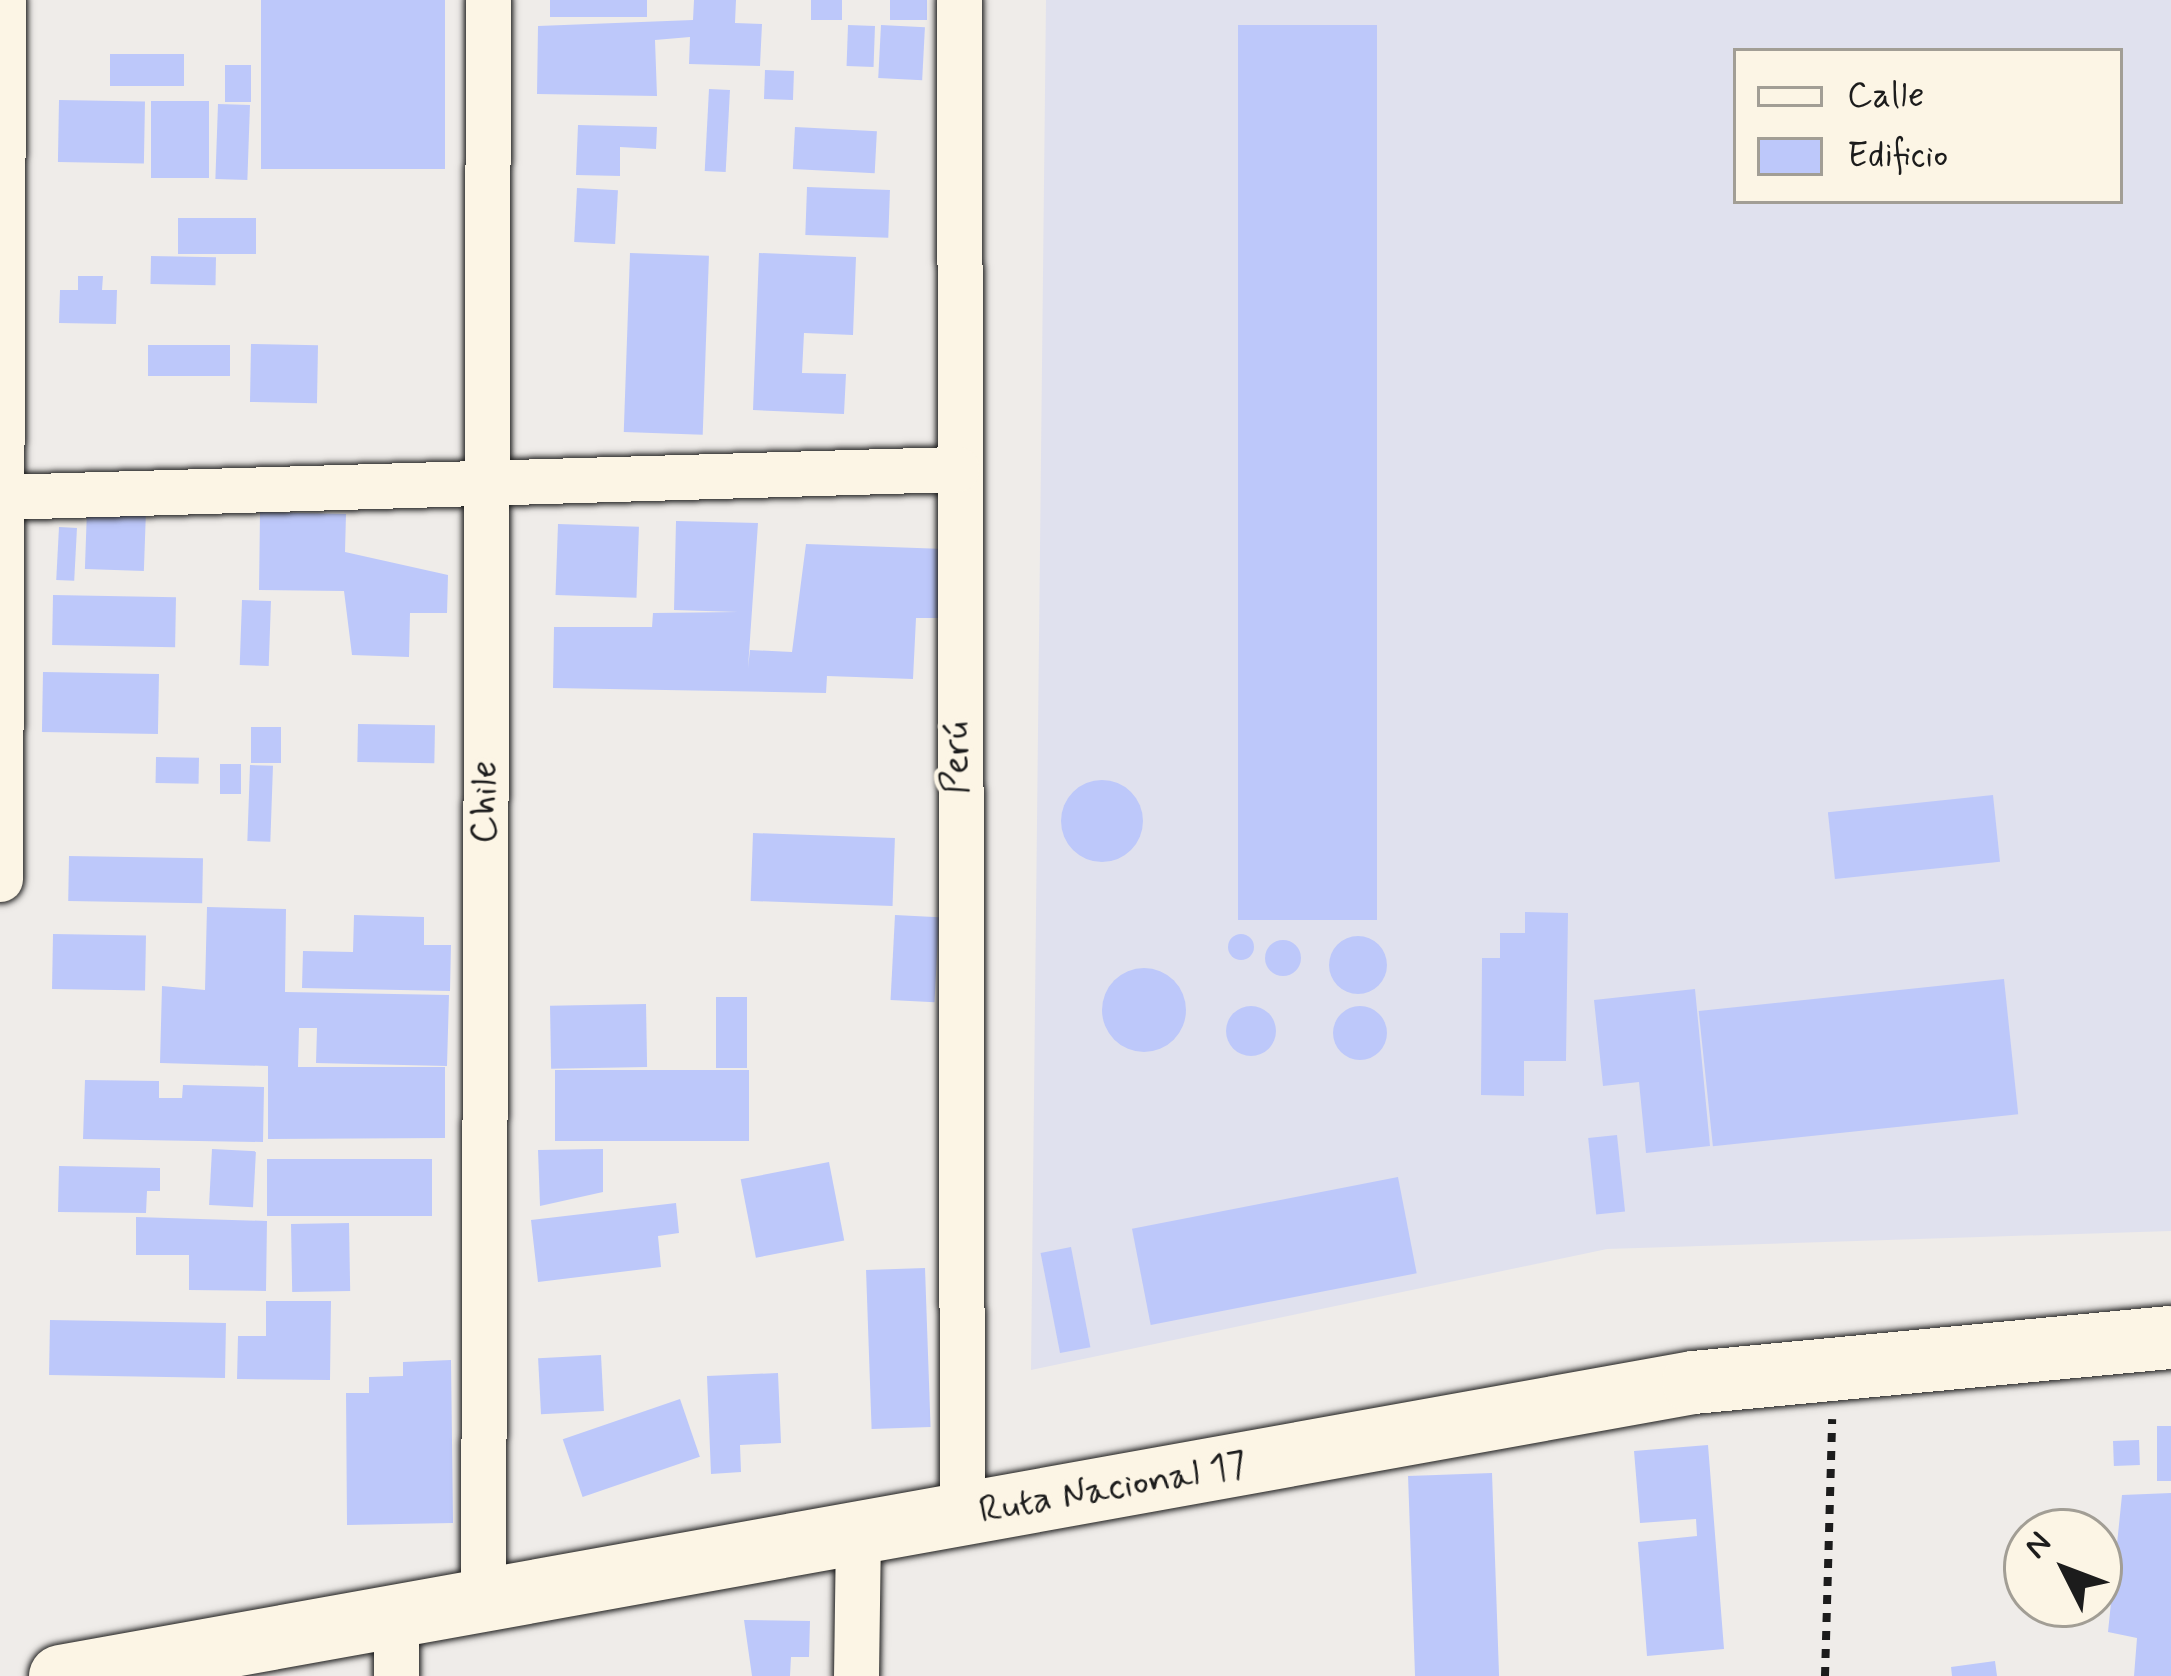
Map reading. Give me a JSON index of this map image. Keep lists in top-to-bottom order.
{
  "streets": {
    "street": ["Perú", "Chile", "Ruta Nacional 17"]
  },
  "crossings": [
    ["Perú", "Ruta Nacional 17"],
    ["Chile", "Ruta Nacional 17"]
  ],
  "legend": ["Calle", "Edificio"],
  "north": "top left"
}
